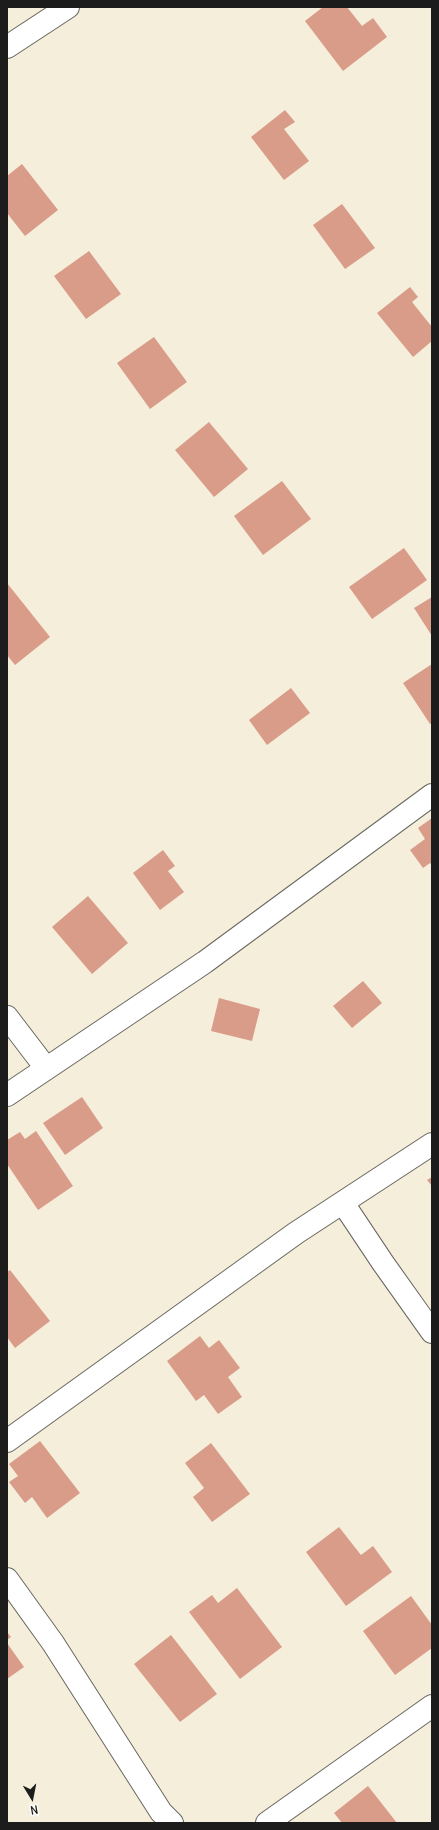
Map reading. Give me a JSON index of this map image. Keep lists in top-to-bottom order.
{
  "north": "bottom"
}
